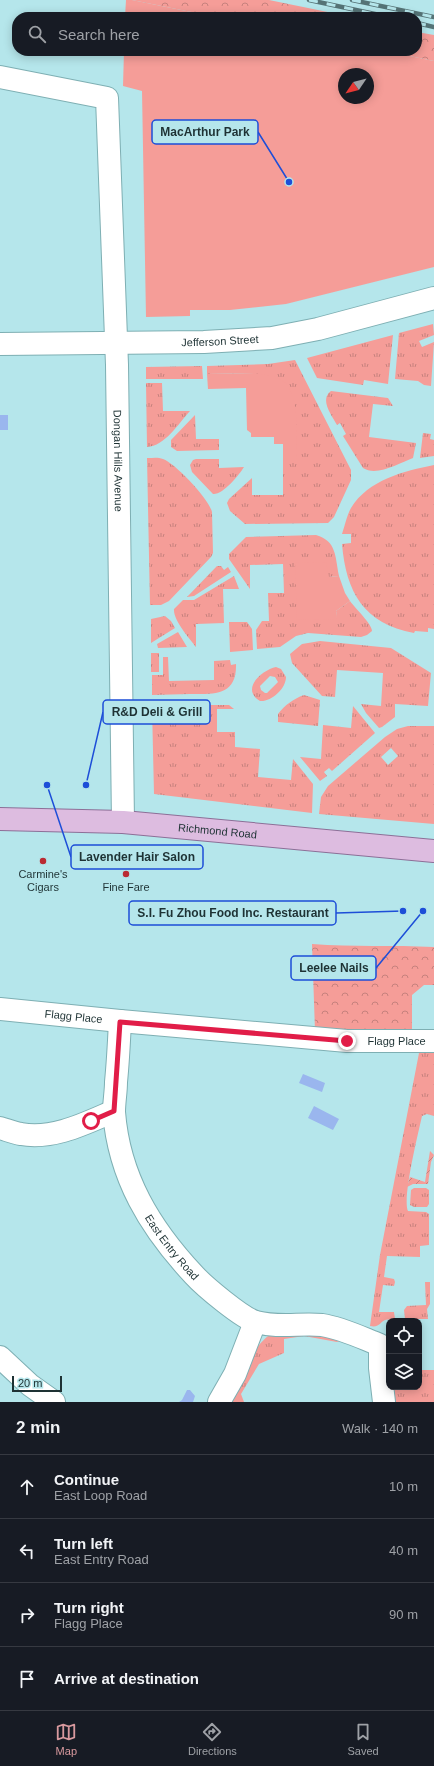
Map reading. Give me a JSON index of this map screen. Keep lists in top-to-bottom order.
{
  "streets": {
    "main road": ["Richmond Road"],
    "street": [
      "Jefferson Street",
      "Dongan Hills Avenue",
      "Flagg Place",
      "East Entry Road"
    ]
  },
  "crossings": [
    ["Jefferson Street", "Dongan Hills Avenue"],
    ["Dongan Hills Avenue", "Richmond Road"],
    ["Flagg Place", "East Entry Road"]
  ],
  "places": [
    "MacArthur Park",
    "Lavender Hair Salon",
    "R&D Deli & Grill",
    "Carmine's Cigars",
    "Fine Fare",
    "S.I. Fu Zhou Food Inc. Restaurant",
    "Leelee Nails"
  ],
  "scale_bar": "20 m",
  "north": "bottom left",
  "page": {
    "search": "Search here",
    "scale": "20 m",
    "heading": ["2 min", "Walk · 140 m"],
    "list": [
      ["Continue", "East Loop Road", "10 m"],
      ["Turn left", "East Entry Road", "40 m"],
      ["Turn right", "Flagg Place", "90 m"],
      "Arrive at destination"
    ],
    "nav": ["Map", "Directions", "Saved"]
  }
}
